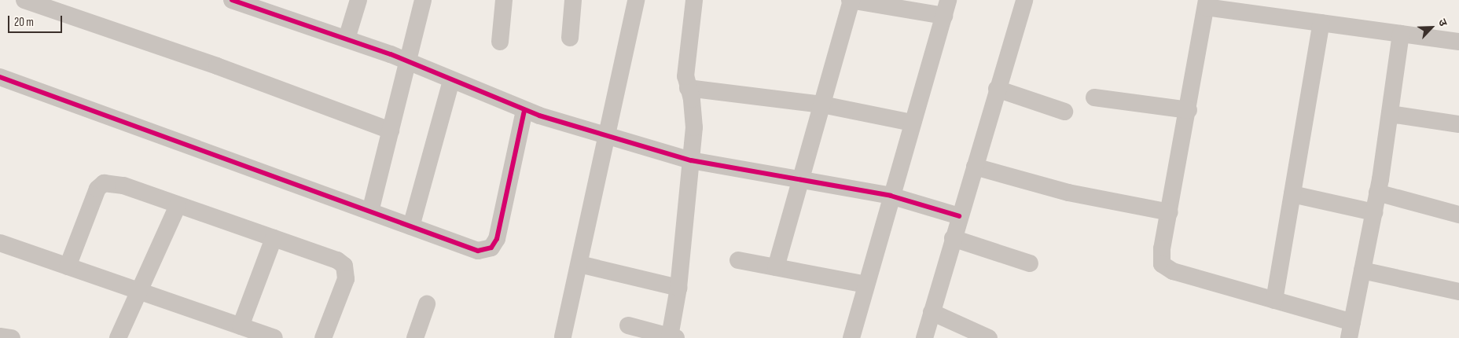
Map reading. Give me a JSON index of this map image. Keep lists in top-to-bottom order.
{
  "scale_bar": "20 m",
  "north": "top right"
}
